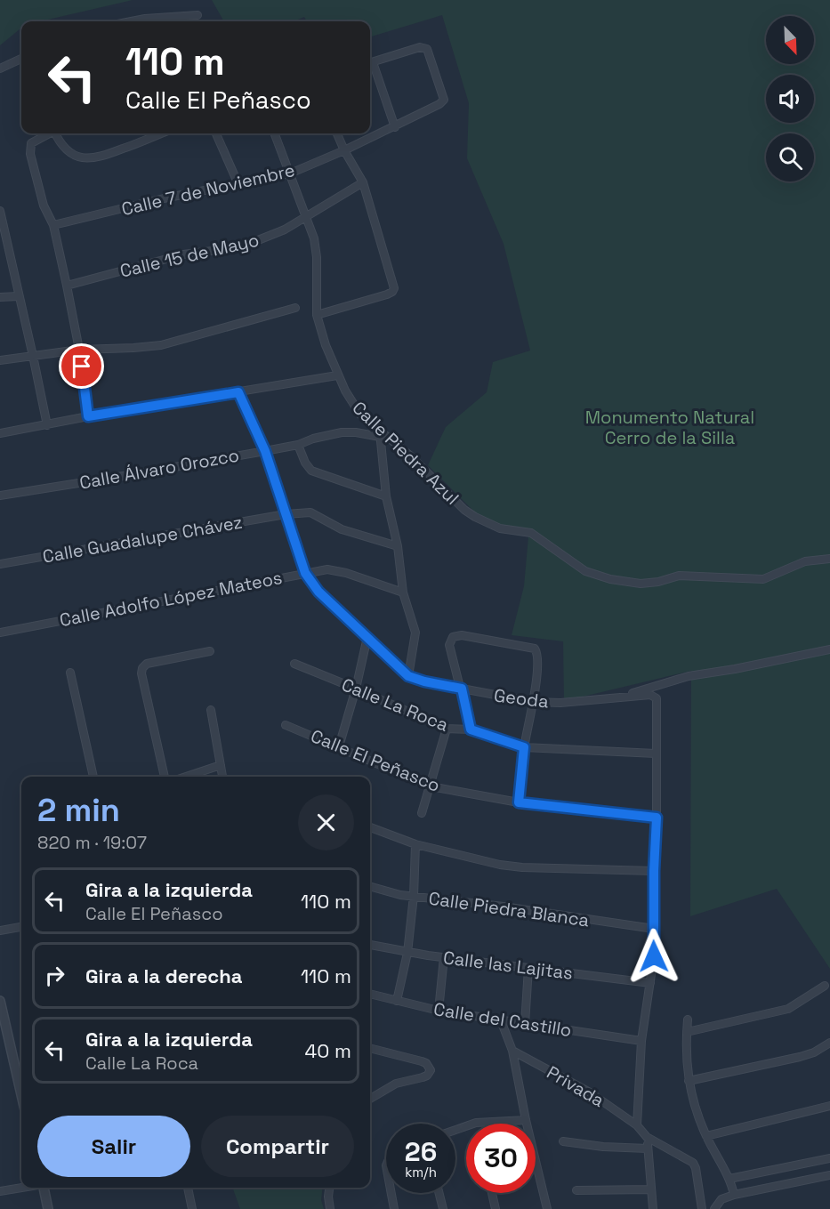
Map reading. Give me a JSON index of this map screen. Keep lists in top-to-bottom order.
{
  "streets": {
    "street": [
      "Calle 7 de Noviembre",
      "Calle 15 de Mayo",
      "Calle Piedra Azul",
      "Calle Álvaro Orozco",
      "Calle Guadalupe Chávez",
      "Calle Adolfo López Mateos",
      "Geoda",
      "Calle La Roca",
      "Calle El Peñasco",
      "Calle Piedra Blanca",
      "Calle las Lajitas",
      "Calle del Castillo",
      "Privada"
    ]
  },
  "crossings": [
    ["Calle 7 de Noviembre", "Calle Piedra Azul"],
    ["Calle 15 de Mayo", "Calle Piedra Azul"],
    ["Calle Álvaro Orozco", "Geoda"],
    ["Calle Guadalupe Chávez", "Geoda"],
    ["Calle Adolfo López Mateos", "Geoda"],
    ["Geoda", "Calle La Roca"]
  ],
  "parks": ["Monumento Natural Cerro de la Silla"],
  "north": "bottom right",
  "page": {
    "turn": ["110 m", "Calle El Peñasco"],
    "heading": ["2 min", "820 m · 19:07"],
    "list": [
      {
        "name": "Gira a la izquierda",
        "note": "Calle El Peñasco",
        "value": "110 m"
      },
      {
        "name": "Gira a la derecha",
        "value": "110 m"
      },
      {
        "name": "Gira a la izquierda",
        "note": "Calle La Roca",
        "value": "40 m"
      }
    ],
    "buttons": ["Salir", "Compartir"],
    "speed": "26 km/h",
    "limit": "30"
  }
}
